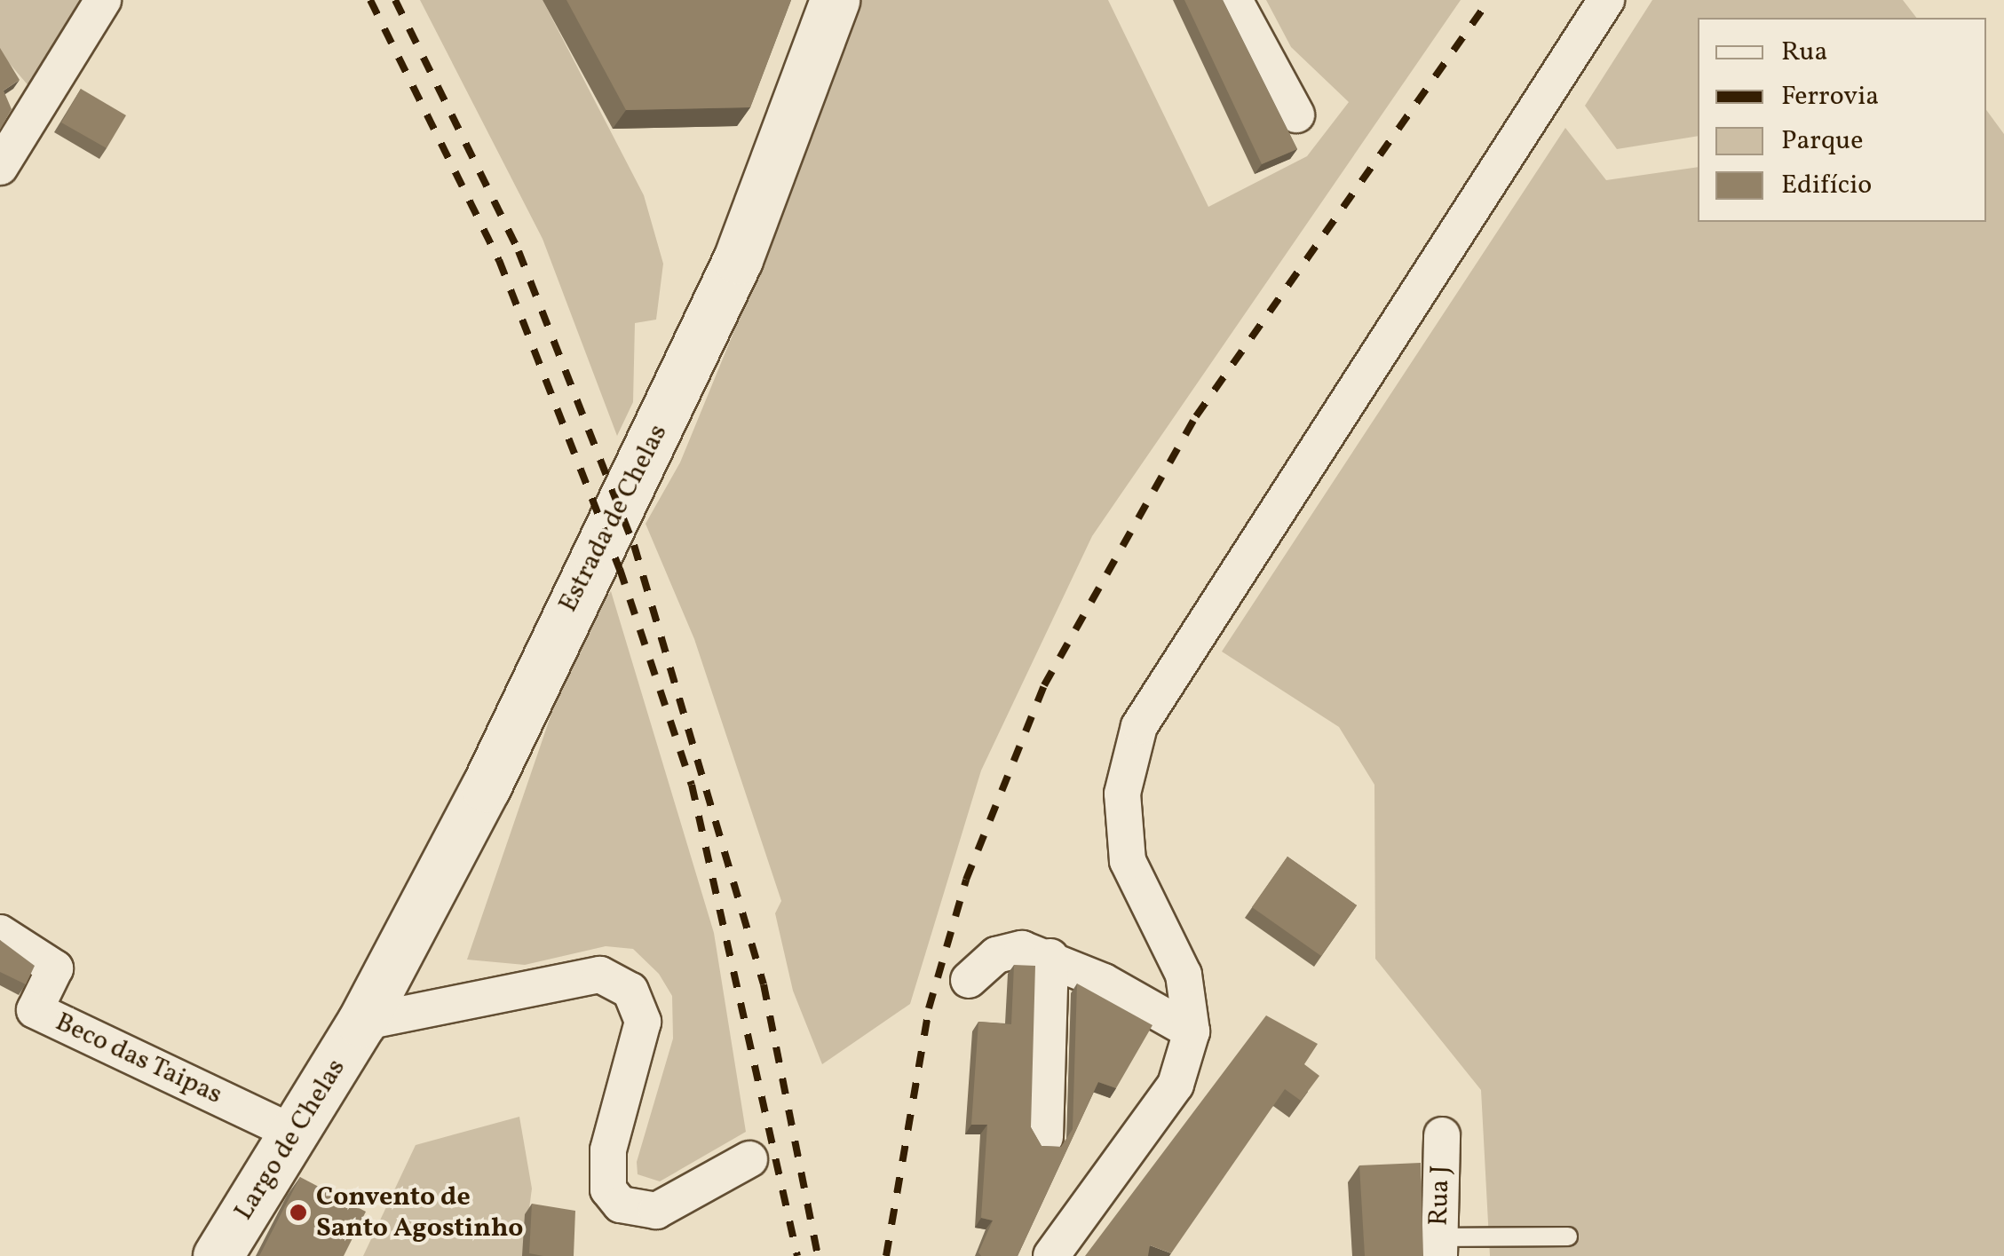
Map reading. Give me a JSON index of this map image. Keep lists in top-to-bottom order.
{
  "streets": {
    "main road": ["Estrada de Chelas", "Largo de Chelas"],
    "street": ["Beco das Taipas", "Rua J"]
  },
  "crossings": [
    ["Estrada de Chelas", "Largo de Chelas"],
    ["Beco das Taipas", "Largo de Chelas"]
  ],
  "places": ["Convento de Santo Agostinho"],
  "legend": [
    "Rua",
    "Ferrovia",
    "Parque",
    "Edifício"
  ]
}
